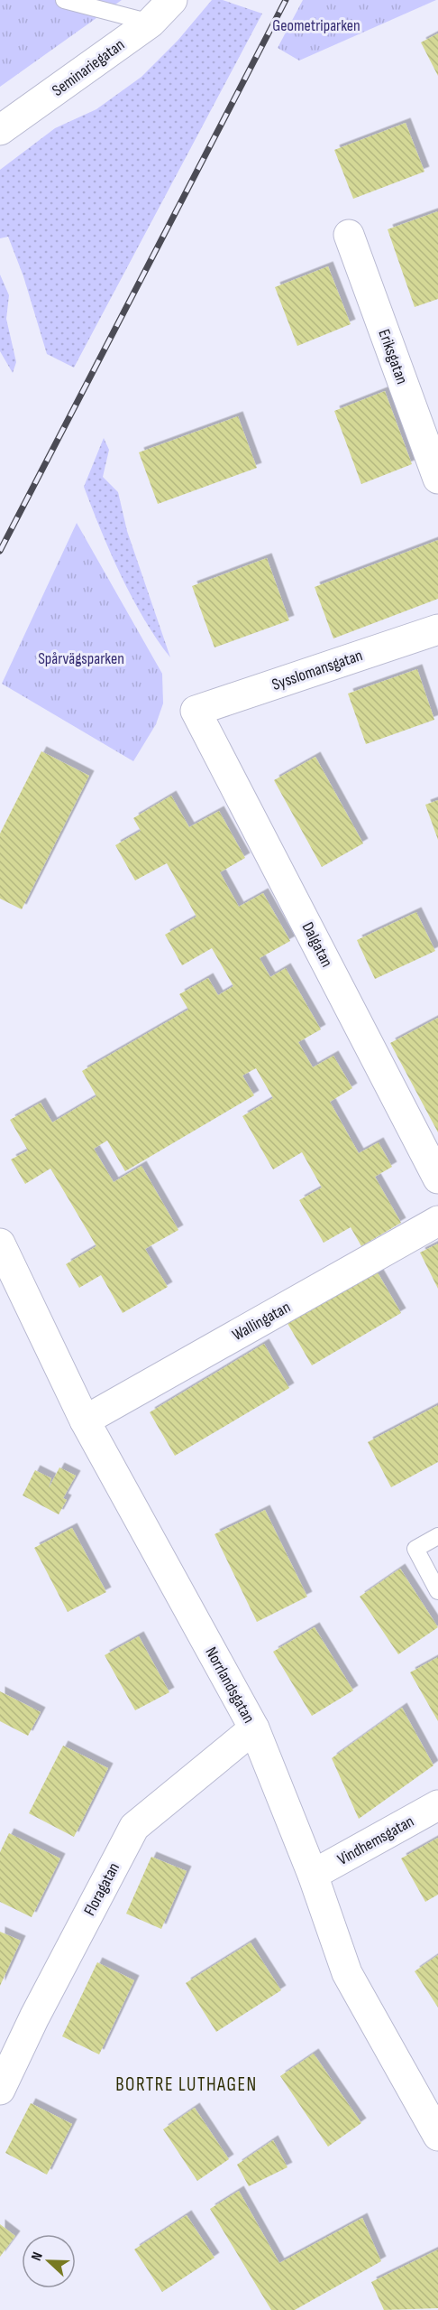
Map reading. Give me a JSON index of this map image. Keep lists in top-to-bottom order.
{
  "streets": {
    "street": [
      "Seminariegatan",
      "Eriksgatan",
      "Sysslomansgatan",
      "Dalgatan",
      "Wallingatan",
      "Norrlandsgatan",
      "Vindhemsgatan",
      "Floragatan"
    ]
  },
  "crossings": [
    ["Sysslomansgatan", "Dalgatan"],
    ["Wallingatan", "Norrlandsgatan"],
    ["Norrlandsgatan", "Vindhemsgatan"],
    ["Norrlandsgatan", "Floragatan"]
  ],
  "districts": ["BORTRE LUTHAGEN"],
  "parks": ["Geometriparken", "Spårvägsparken"],
  "north": "left"
}
